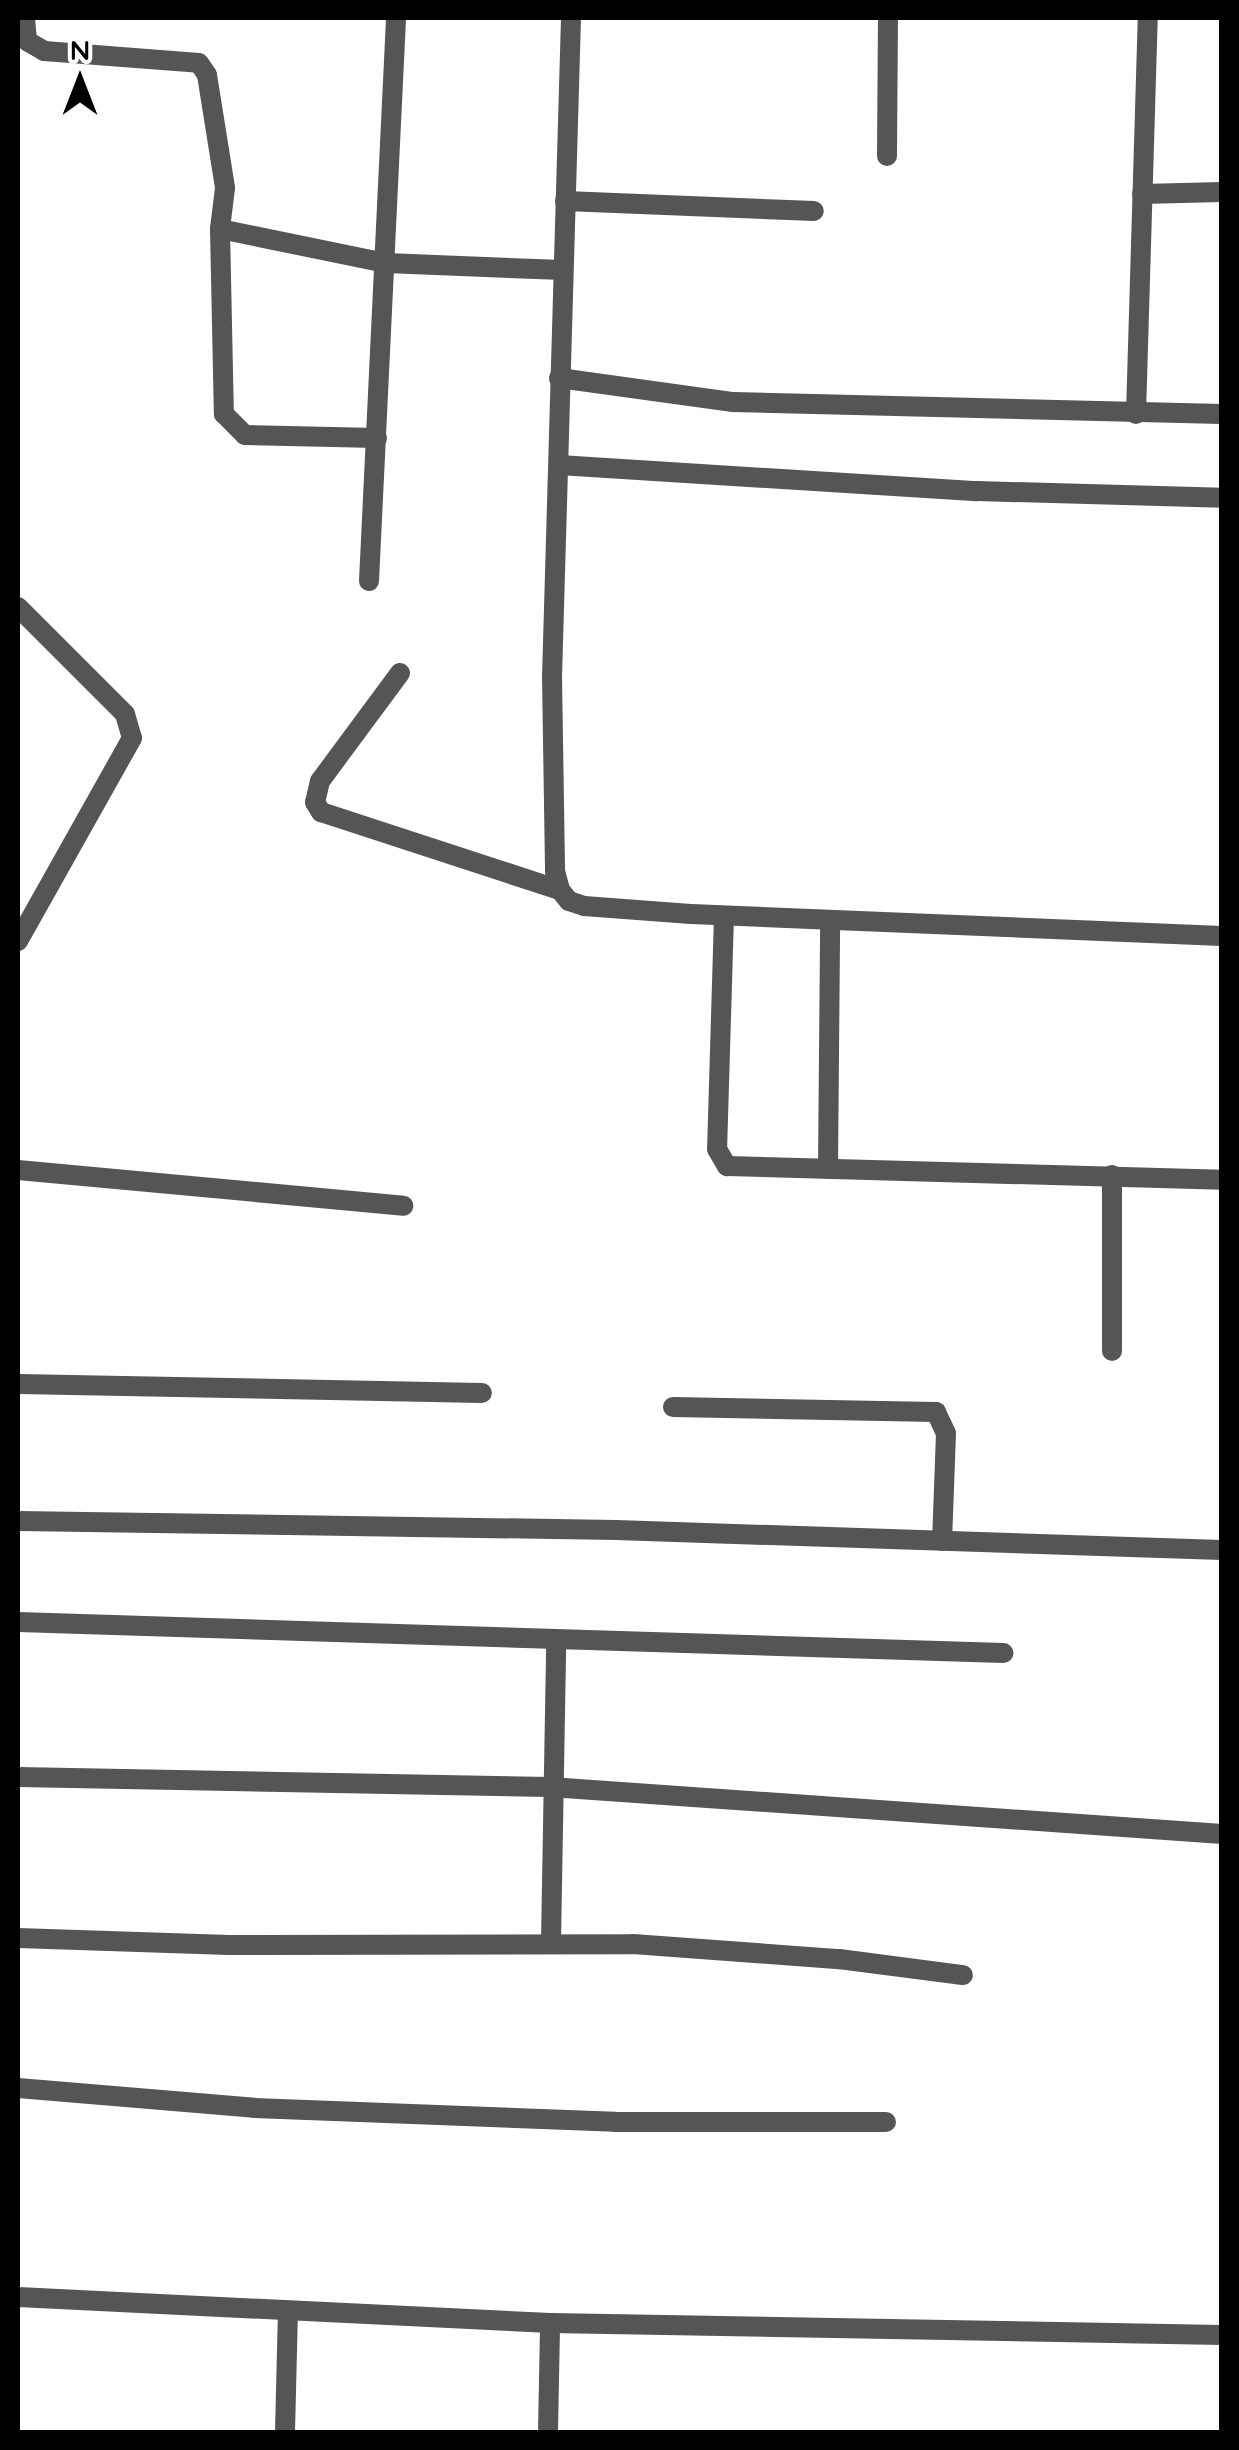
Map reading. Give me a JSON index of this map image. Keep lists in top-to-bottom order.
{
  "north": "top"
}
